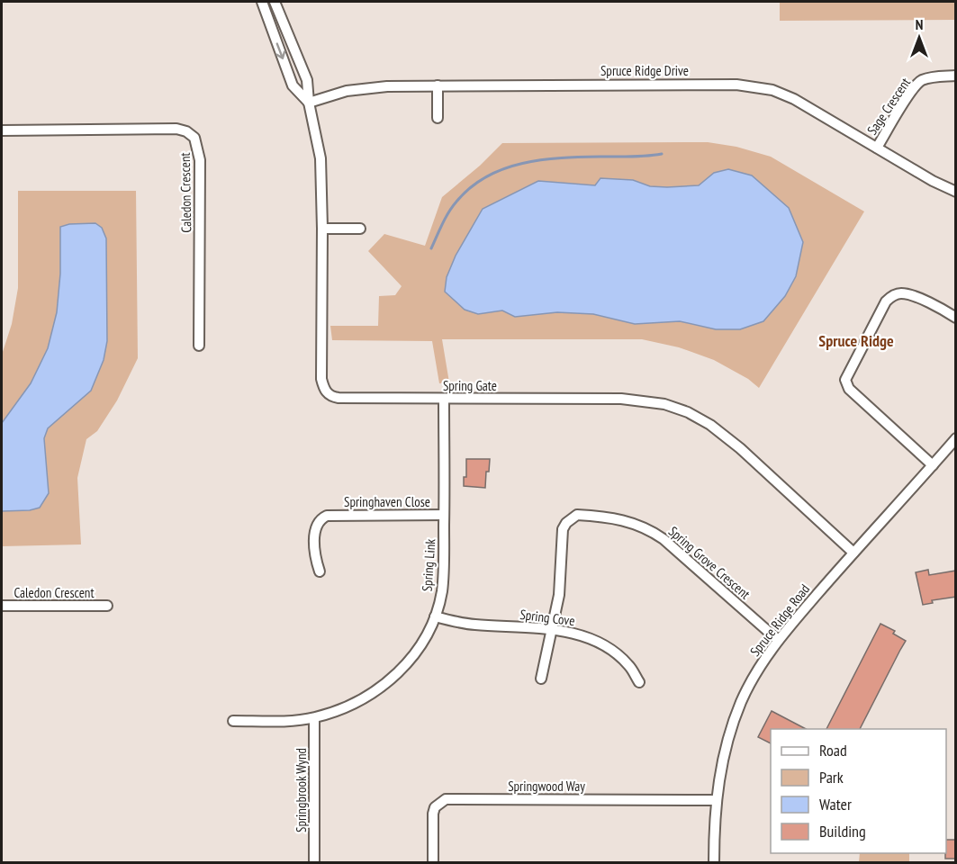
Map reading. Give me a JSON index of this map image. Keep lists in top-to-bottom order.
{
  "streets": {
    "street": [
      "Spruce Ridge Drive",
      "Sage Crescent",
      "Caledon Crescent",
      "Spring Gate",
      "Springhaven Close",
      "Spring Grove Crescent",
      "Spring Link",
      "Spring Cove",
      "Spruce Ridge Road",
      "Springwood Way",
      "Springbrook Wynd"
    ]
  },
  "crossings": [
    ["Spruce Ridge Drive", "Sage Crescent"],
    ["Spruce Ridge Drive", "Spring Gate"],
    ["Spring Gate", "Spring Link"],
    ["Spring Gate", "Spruce Ridge Road"],
    ["Springhaven Close", "Spring Link"],
    ["Spring Grove Crescent", "Spring Cove"],
    ["Spring Grove Crescent", "Spruce Ridge Road"],
    ["Spring Link", "Spring Cove"],
    ["Spring Link", "Springbrook Wynd"],
    ["Spruce Ridge Road", "Springwood Way"]
  ],
  "districts": ["Spruce Ridge"],
  "legend": [
    "Road",
    "Park",
    "Water",
    "Building"
  ],
  "north": "top"
}
